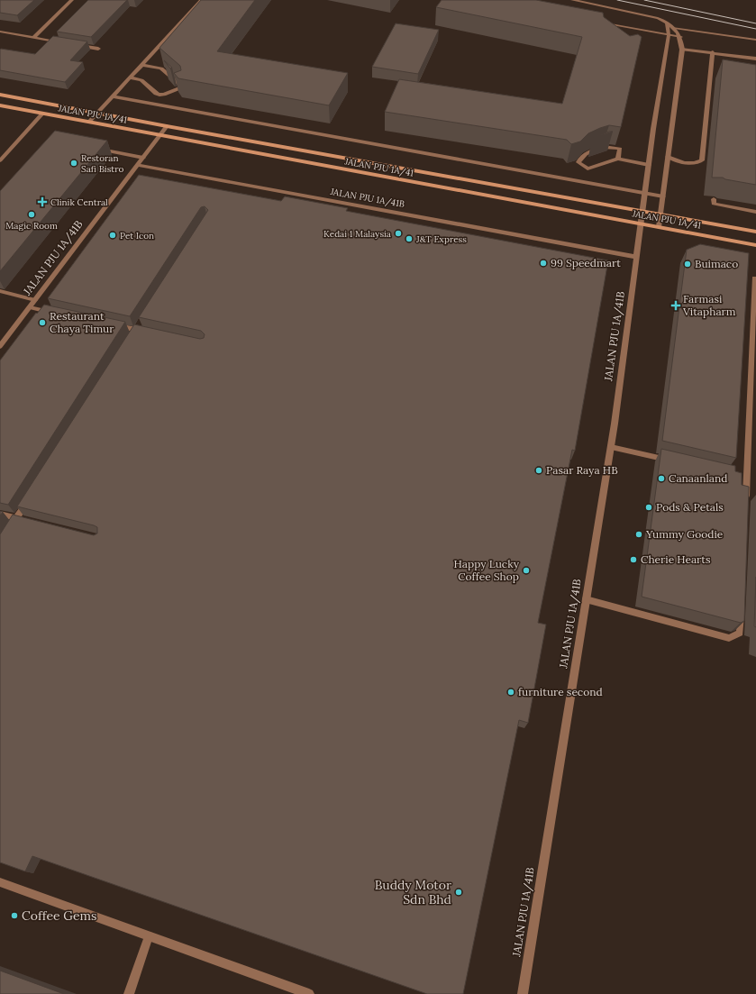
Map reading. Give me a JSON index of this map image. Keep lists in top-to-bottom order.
{
  "streets": {
    "street": ["JALAN PJU 1A/41", "JALAN PJU 1A/41B"]
  },
  "crossings": [
    ["JALAN PJU 1A/41", "JALAN PJU 1A/41B"]
  ],
  "places": {
    "other": [
      "Restoran Safi Bistro",
      "Magic Room",
      "Kedai 1 Malaysia",
      "Pet Icon",
      "J&T Express",
      "99 Speedmart",
      "Buimaco",
      "Restaurant Chaya Timur",
      "Pasar Raya HB",
      "Canaanland",
      "Pods & Petals",
      "Yummy Goodie",
      "Cherie Hearts",
      "Happy Lucky Coffee Shop",
      "furniture second",
      "Buddy Motor Sdn Bhd",
      "Coffee Gems"
    ],
    "health": ["Clinik Central", "Farmasi Vitapharm"]
  }
}
